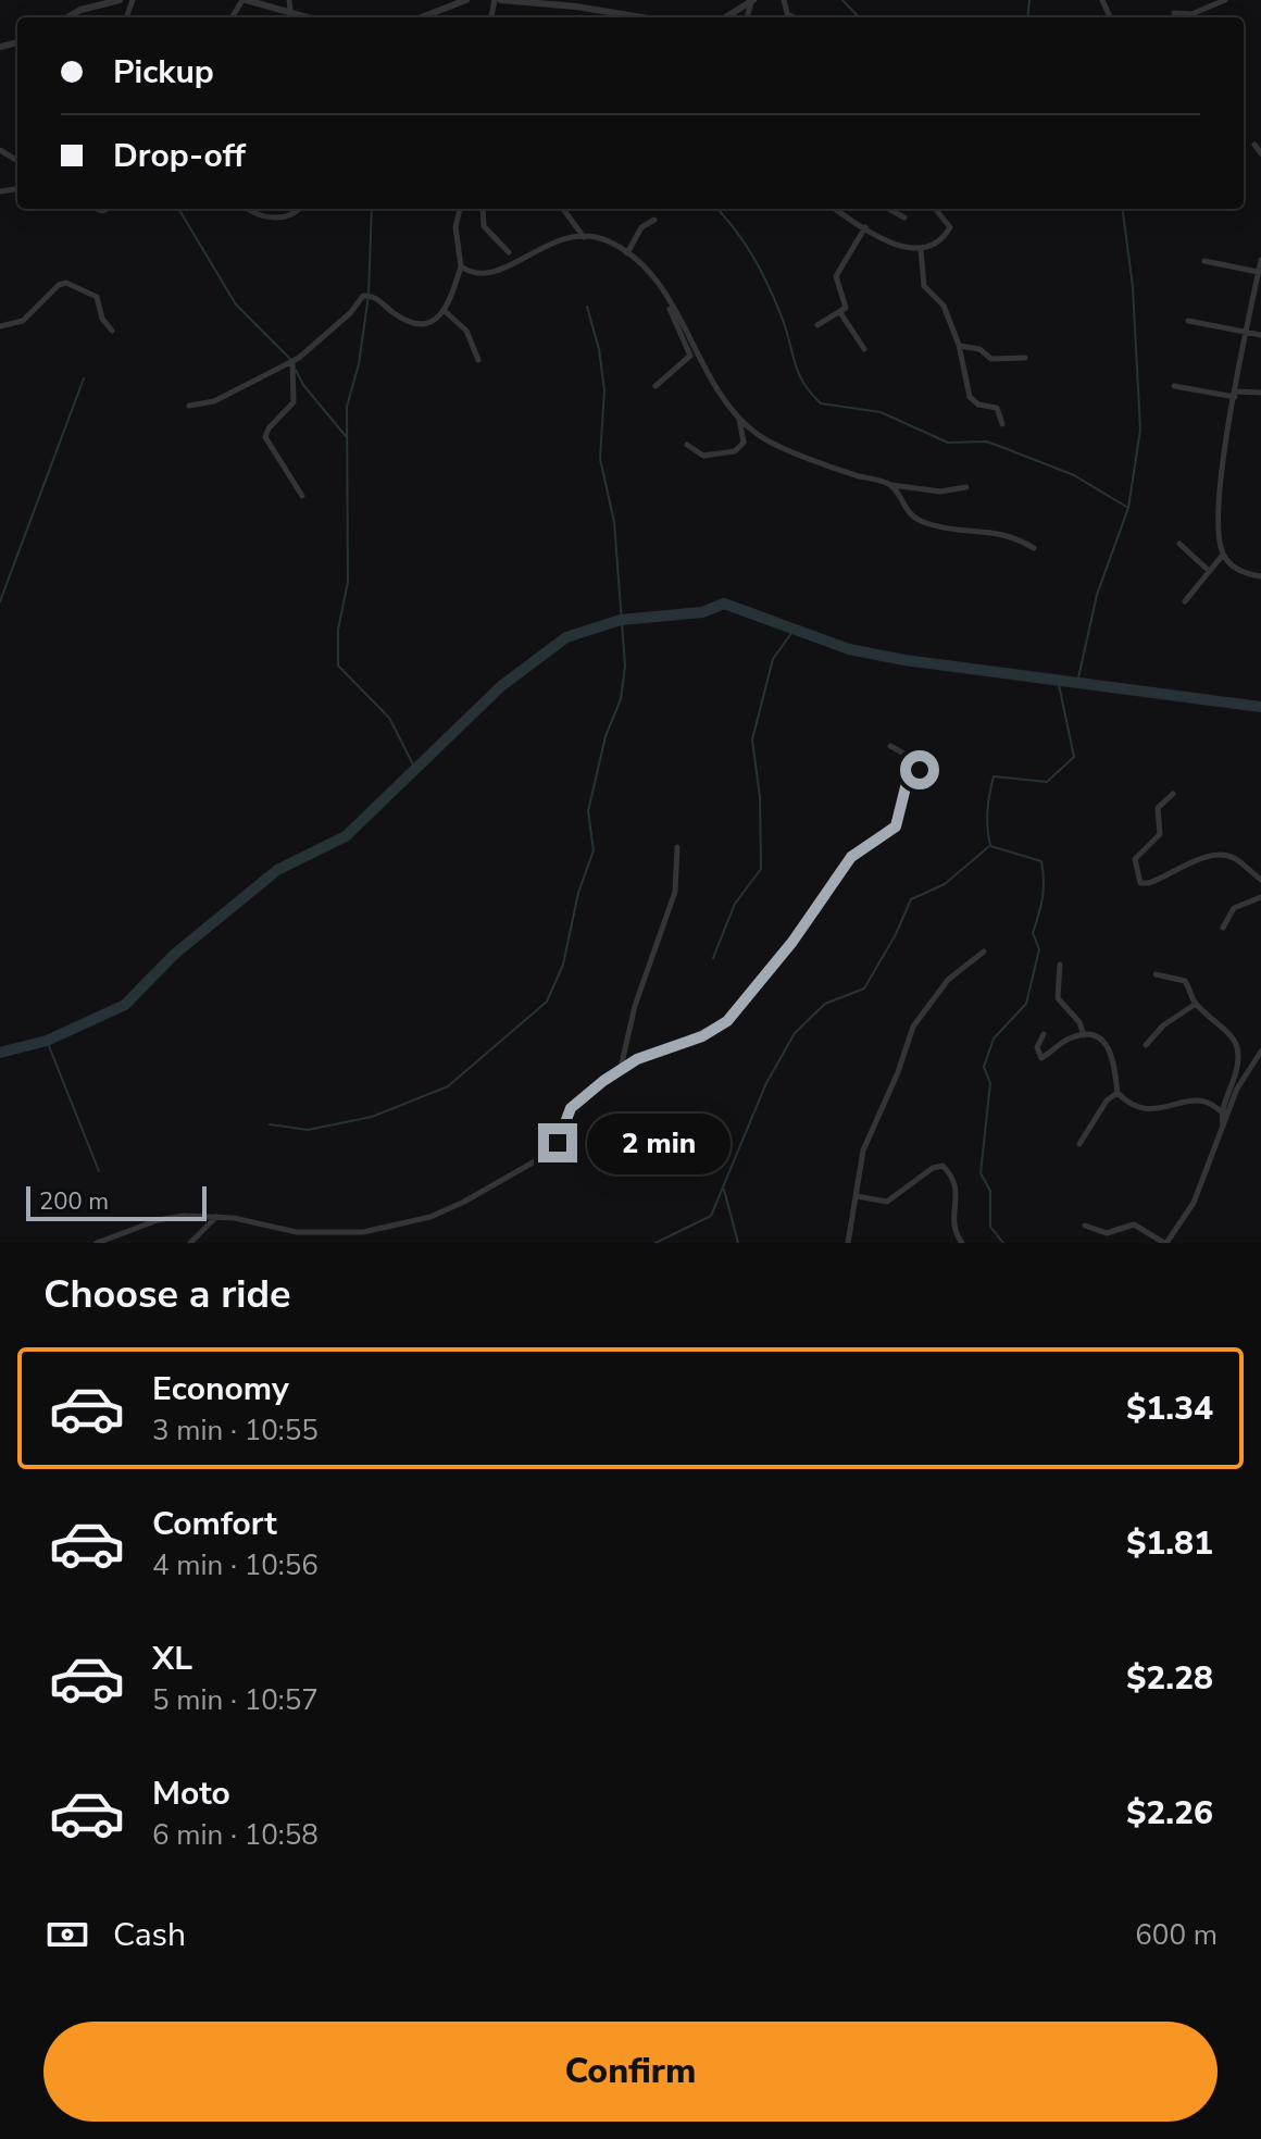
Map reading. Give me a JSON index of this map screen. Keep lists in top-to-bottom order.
{
  "scale_bar": "200 m",
  "page": {
    "banner": ["Pickup", "Drop-off"],
    "bubble": "2 min",
    "scale": "200 m",
    "heading": "Choose a ride",
    "list": [
      {
        "name": "Economy",
        "note": "3 min · 10:55",
        "value": "$1.34"
      },
      {
        "name": "Comfort",
        "note": "4 min · 10:56",
        "value": "$1.81"
      },
      {
        "name": "XL",
        "note": "5 min · 10:57",
        "value": "$2.28"
      },
      {
        "name": "Moto",
        "note": "6 min · 10:58",
        "value": "$2.26"
      }
    ],
    "pay": ["Cash", "600 m"],
    "buttons": "Confirm"
  }
}
